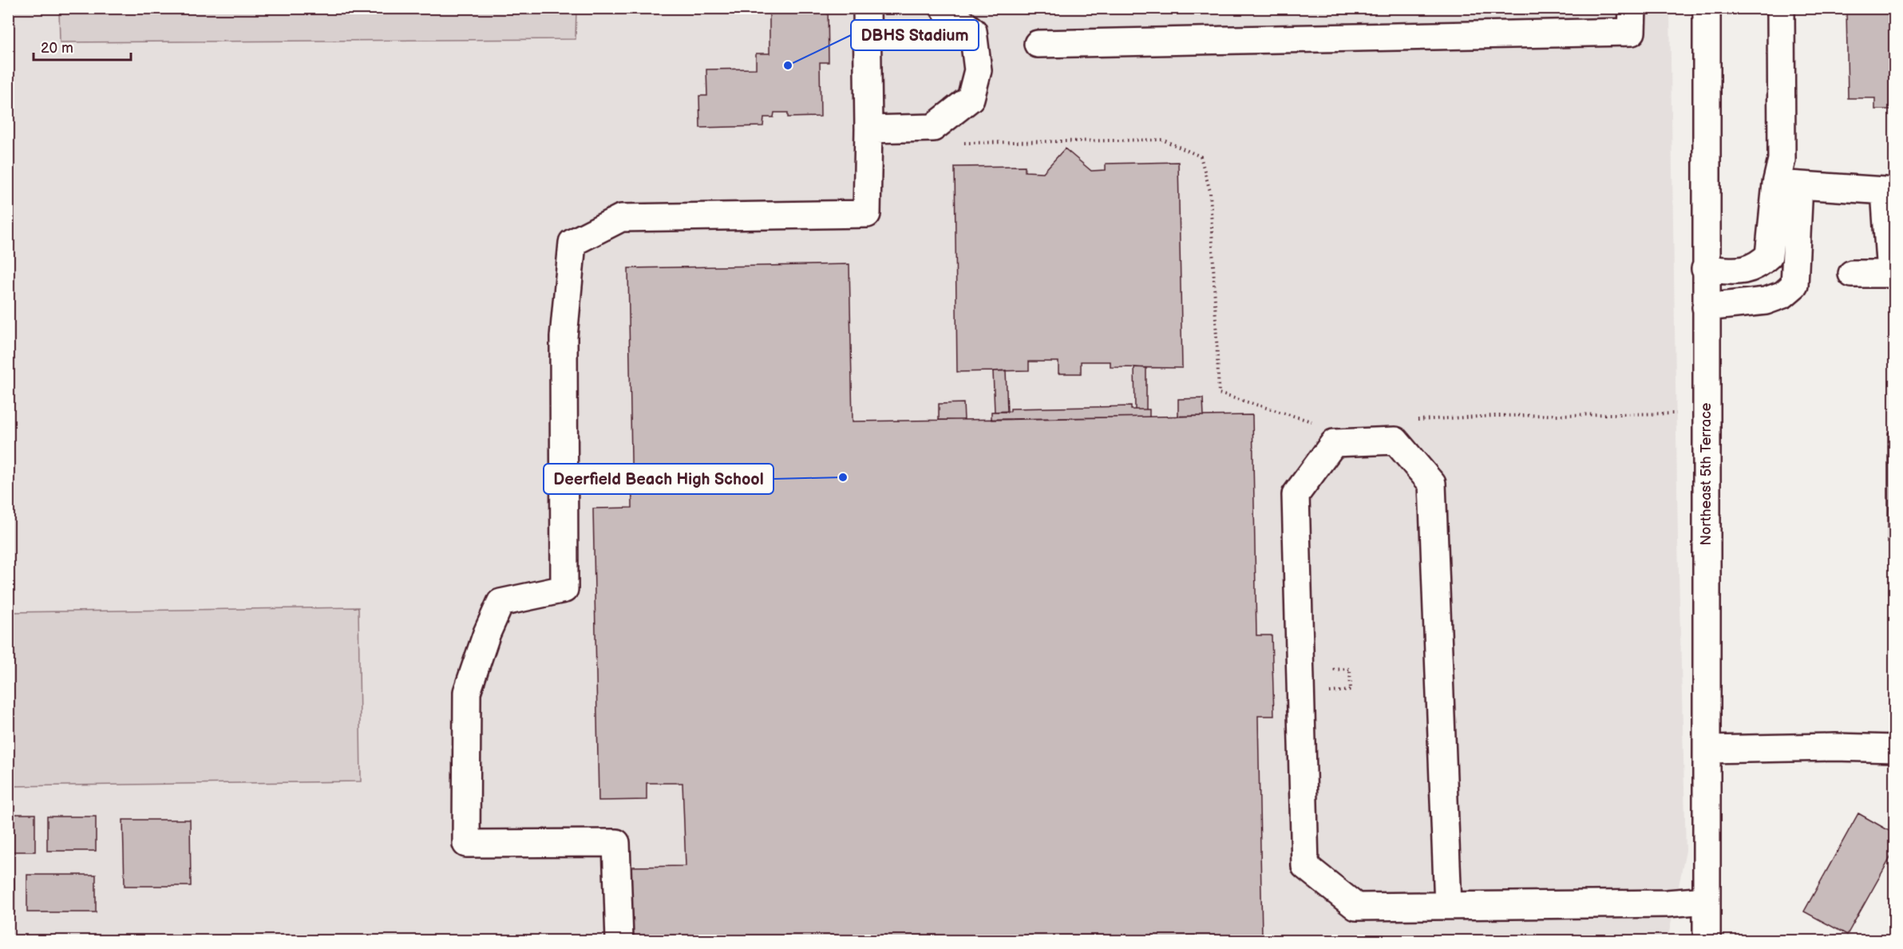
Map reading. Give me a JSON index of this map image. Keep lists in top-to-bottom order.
{
  "streets": {
    "street": ["Northeast 5th Terrace"]
  },
  "places": ["DBHS Stadium", "Deerfield Beach High School"],
  "scale_bar": "20 m"
}
